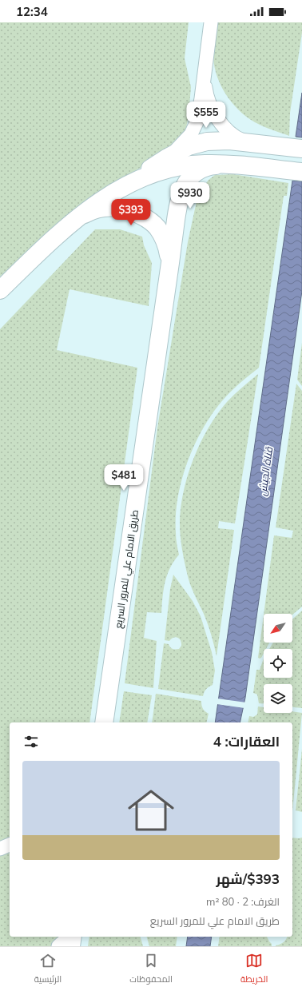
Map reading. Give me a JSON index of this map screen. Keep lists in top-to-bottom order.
{
  "streets": {
    "main road": ["طريق الامام علي للمرور السريع"]
  },
  "water": ["قناة الجيش"],
  "north": "bottom left",
  "page": {
    "status": "12:34",
    "price": [
      "$555",
      "$930",
      "$393",
      "$481"
    ],
    "heading": "العقارات: 4",
    "list": [
      {
        "name": "$393/شهر",
        "note": "الغرف: 2 · 80 m² · طريق الامام علي للمرور السريع"
      }
    ],
    "tabs": ["الخريطة", "المحفوظات", "الرئيسية"]
  }
}
